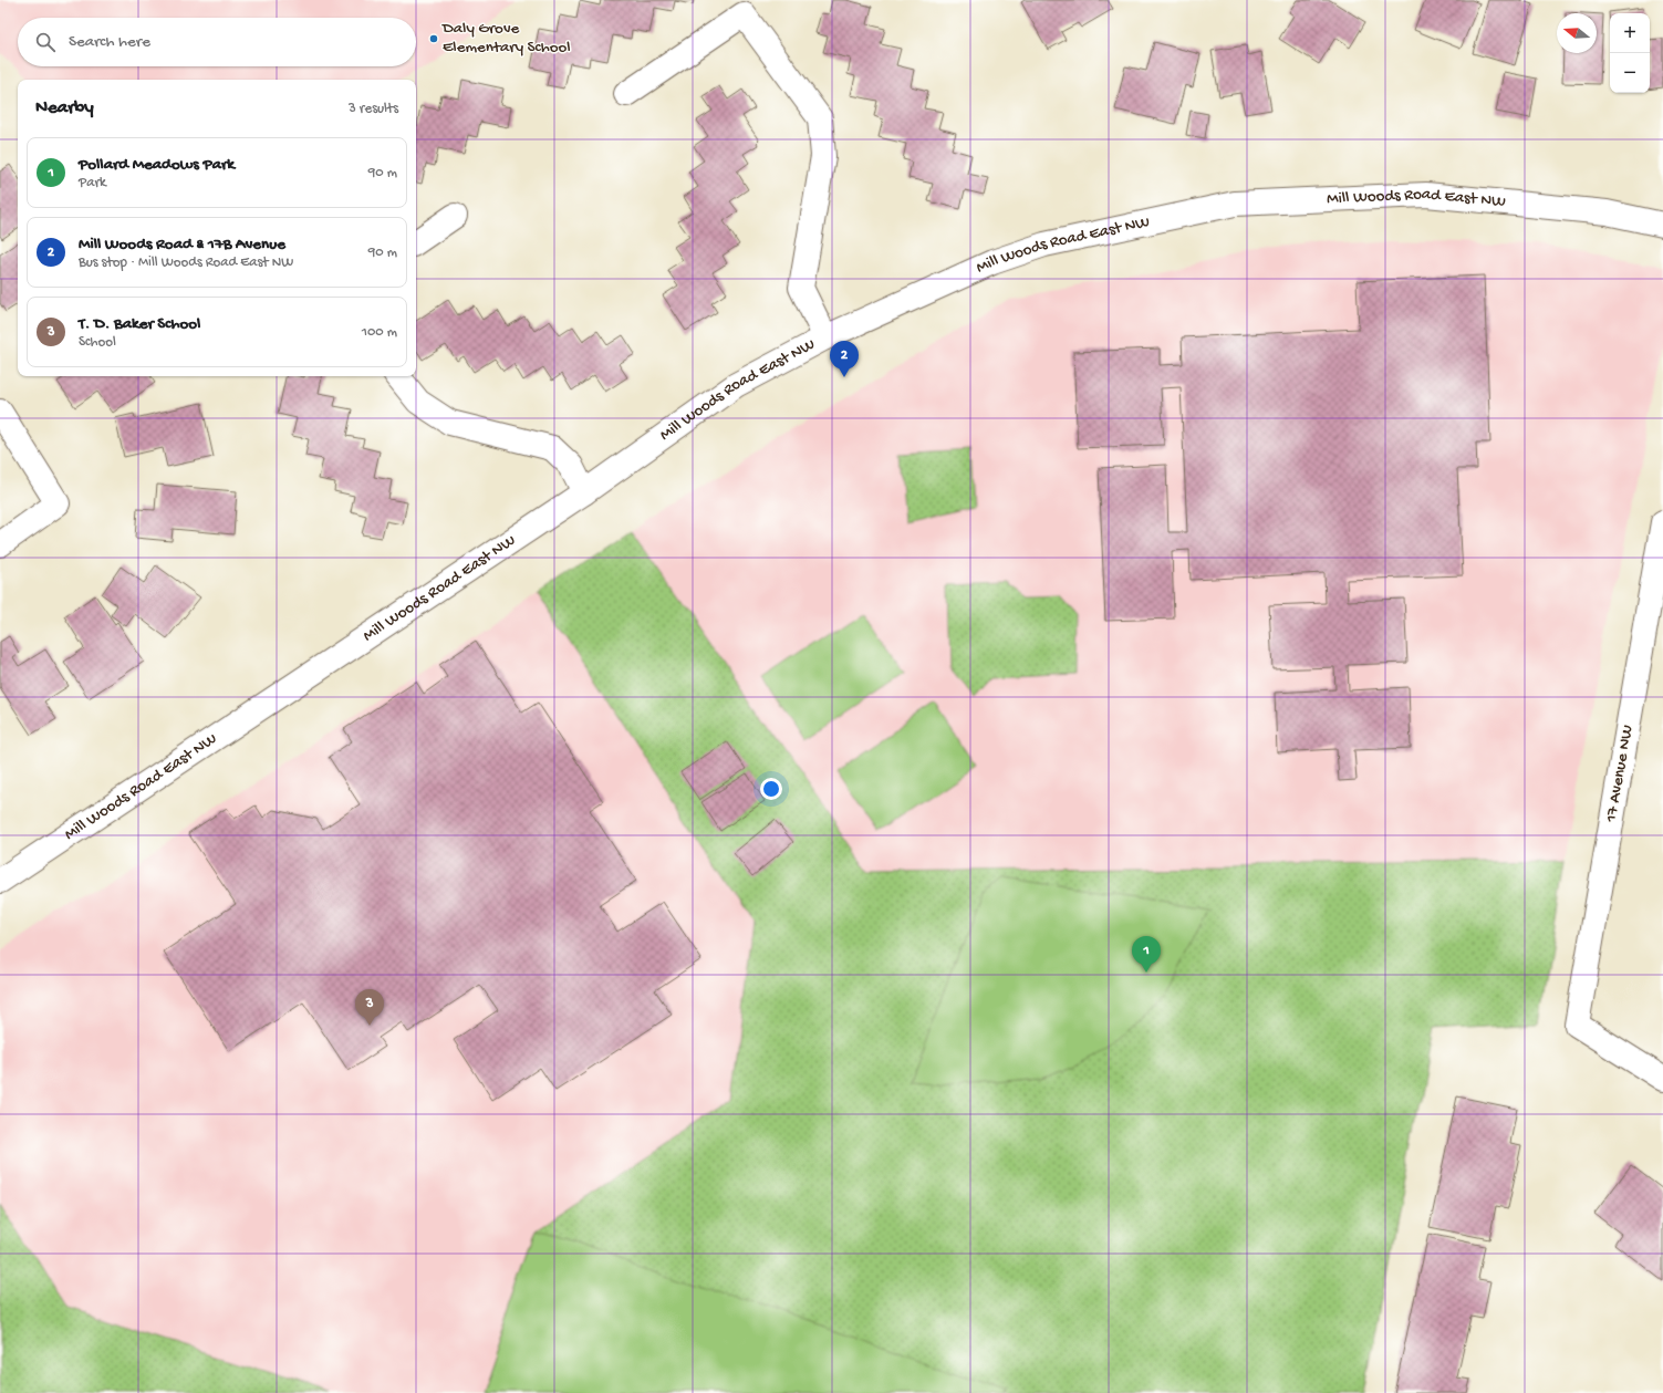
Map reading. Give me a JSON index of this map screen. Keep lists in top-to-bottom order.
{
  "streets": {
    "street": ["Mill Woods Road East NW", "17 Avenue NW"]
  },
  "places": ["Daly Grove Elementary School"],
  "north": "left",
  "page": {
    "map_buttons": ["+", "−"],
    "search": "Search here",
    "heading": ["Nearby", "3 results"],
    "list": [
      {
        "mark": "1",
        "name": "Pollard Meadows Park",
        "note": "Park",
        "value": "90 m"
      },
      {
        "mark": "2",
        "name": "Mill Woods Road & 17B Avenue",
        "note": "Bus stop · Mill Woods Road East NW",
        "value": "90 m"
      },
      {
        "mark": "3",
        "name": "T. D. Baker School",
        "note": "School",
        "value": "100 m"
      }
    ],
    "pins": ["2", "1", "3"]
  }
}
